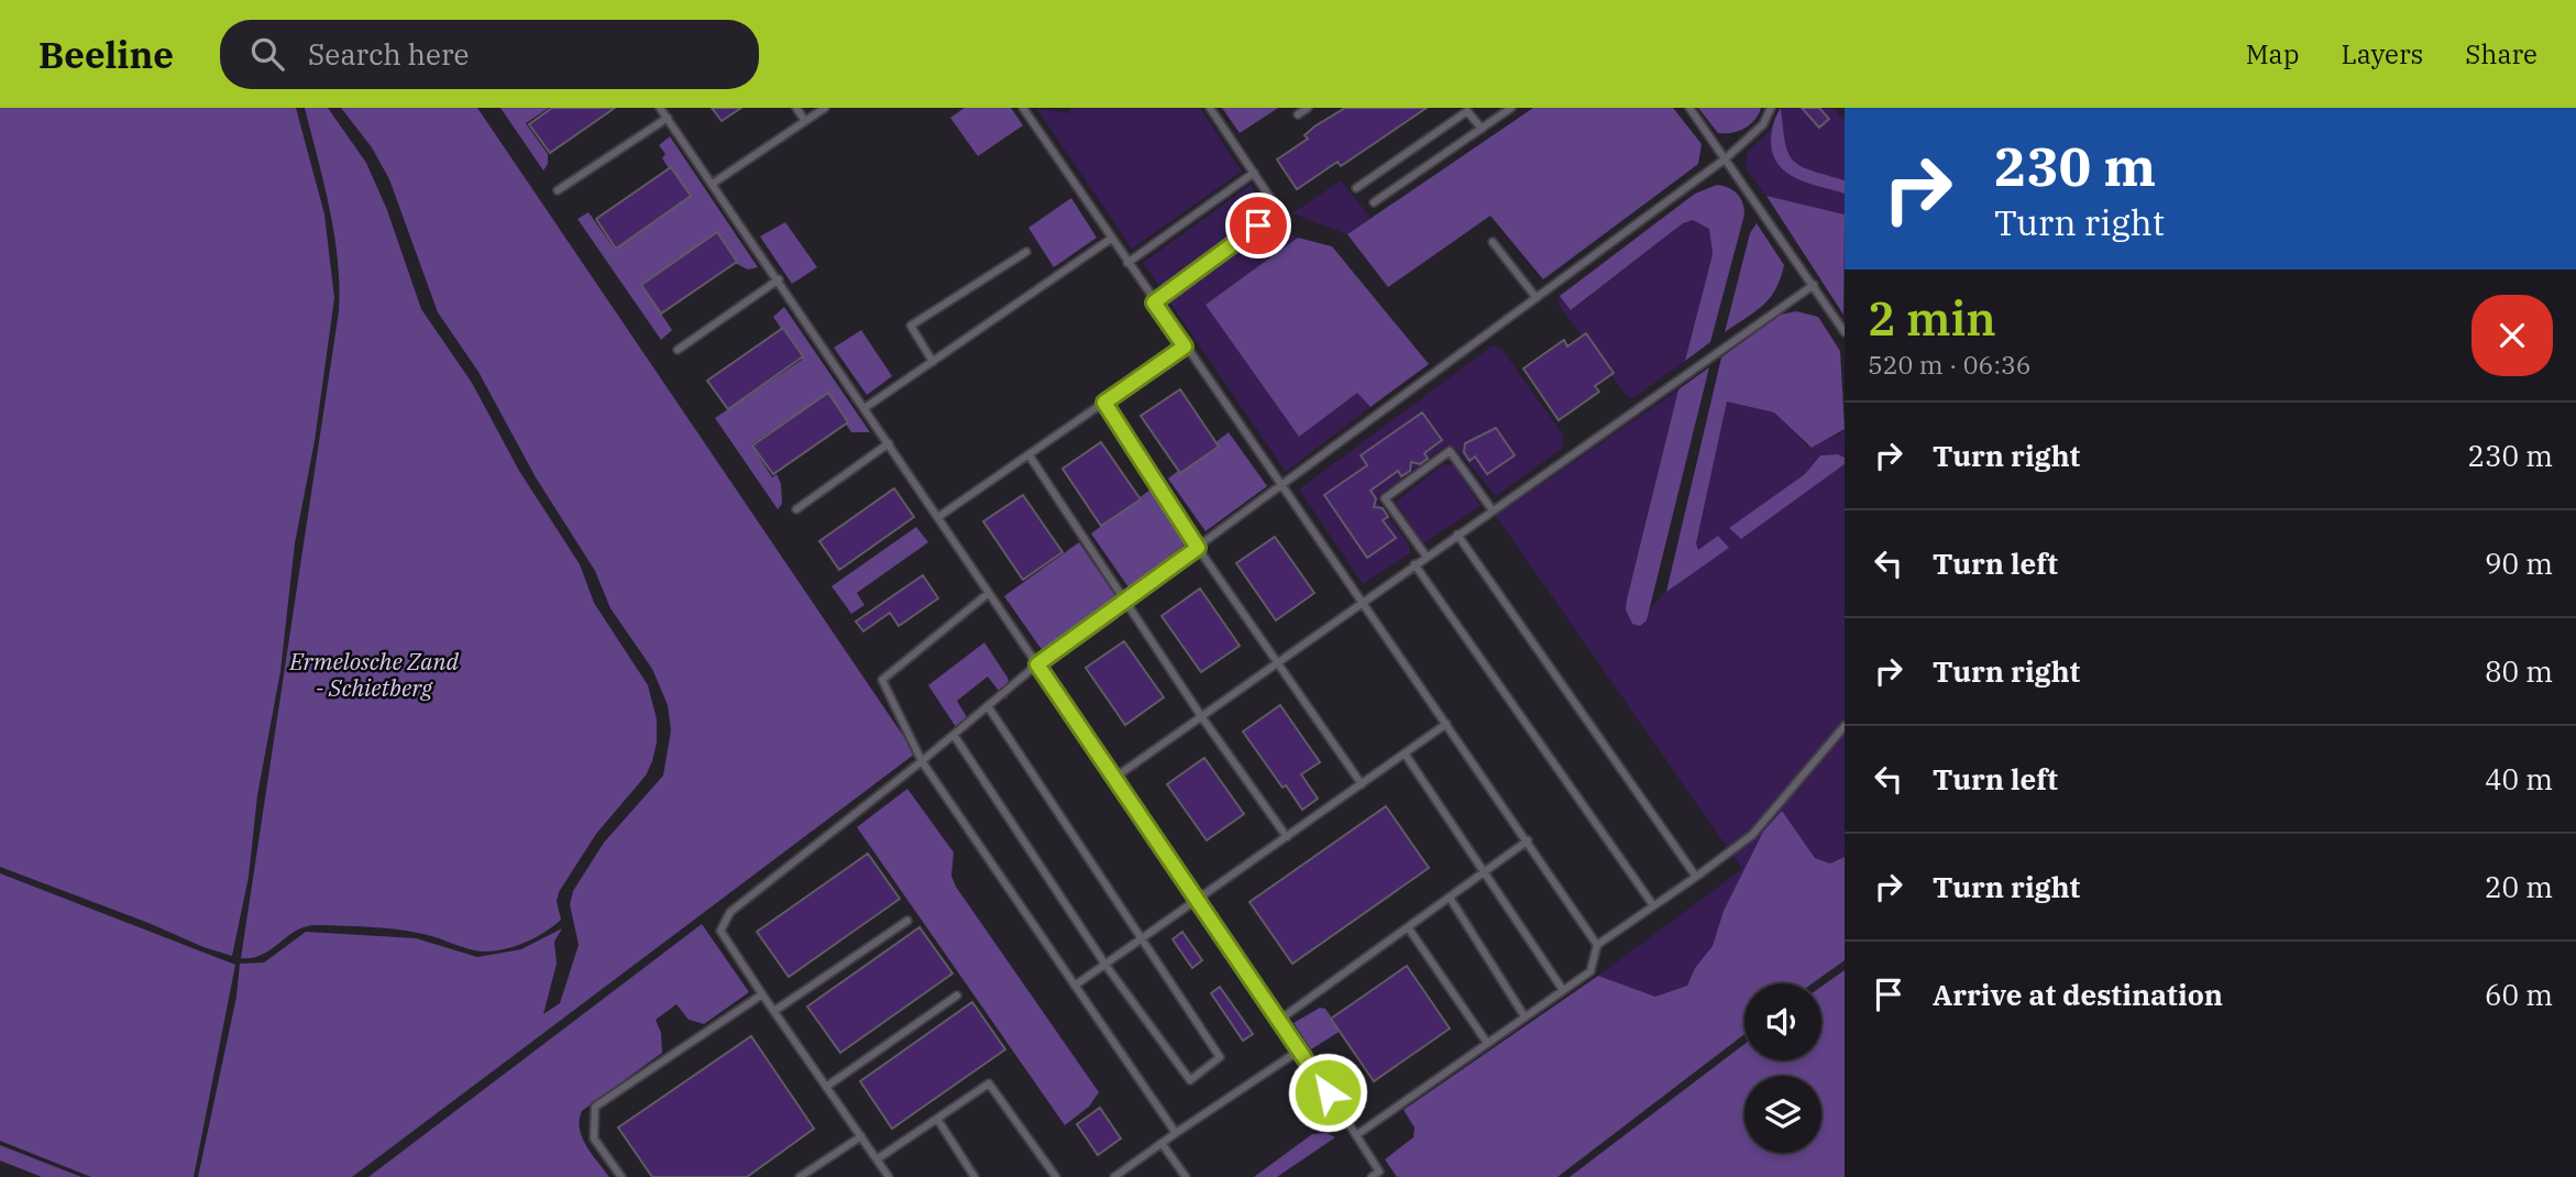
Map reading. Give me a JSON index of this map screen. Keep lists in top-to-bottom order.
{
  "parks": ["Ermelosche Zand - Schietberg"],
  "page": {
    "header": "Beeline",
    "search": "Search here",
    "nav": ["Map", "Layers", "Share"],
    "turn": ["230 m", "Turn right"],
    "heading": ["2 min", "520 m · 06:36"],
    "list": [
      {
        "name": "Turn right",
        "value": "230 m"
      },
      {
        "name": "Turn left",
        "value": "90 m"
      },
      {
        "name": "Turn right",
        "value": "80 m"
      },
      {
        "name": "Turn left",
        "value": "40 m"
      },
      {
        "name": "Turn right",
        "value": "20 m"
      },
      {
        "name": "Arrive at destination",
        "value": "60 m"
      }
    ]
  }
}
